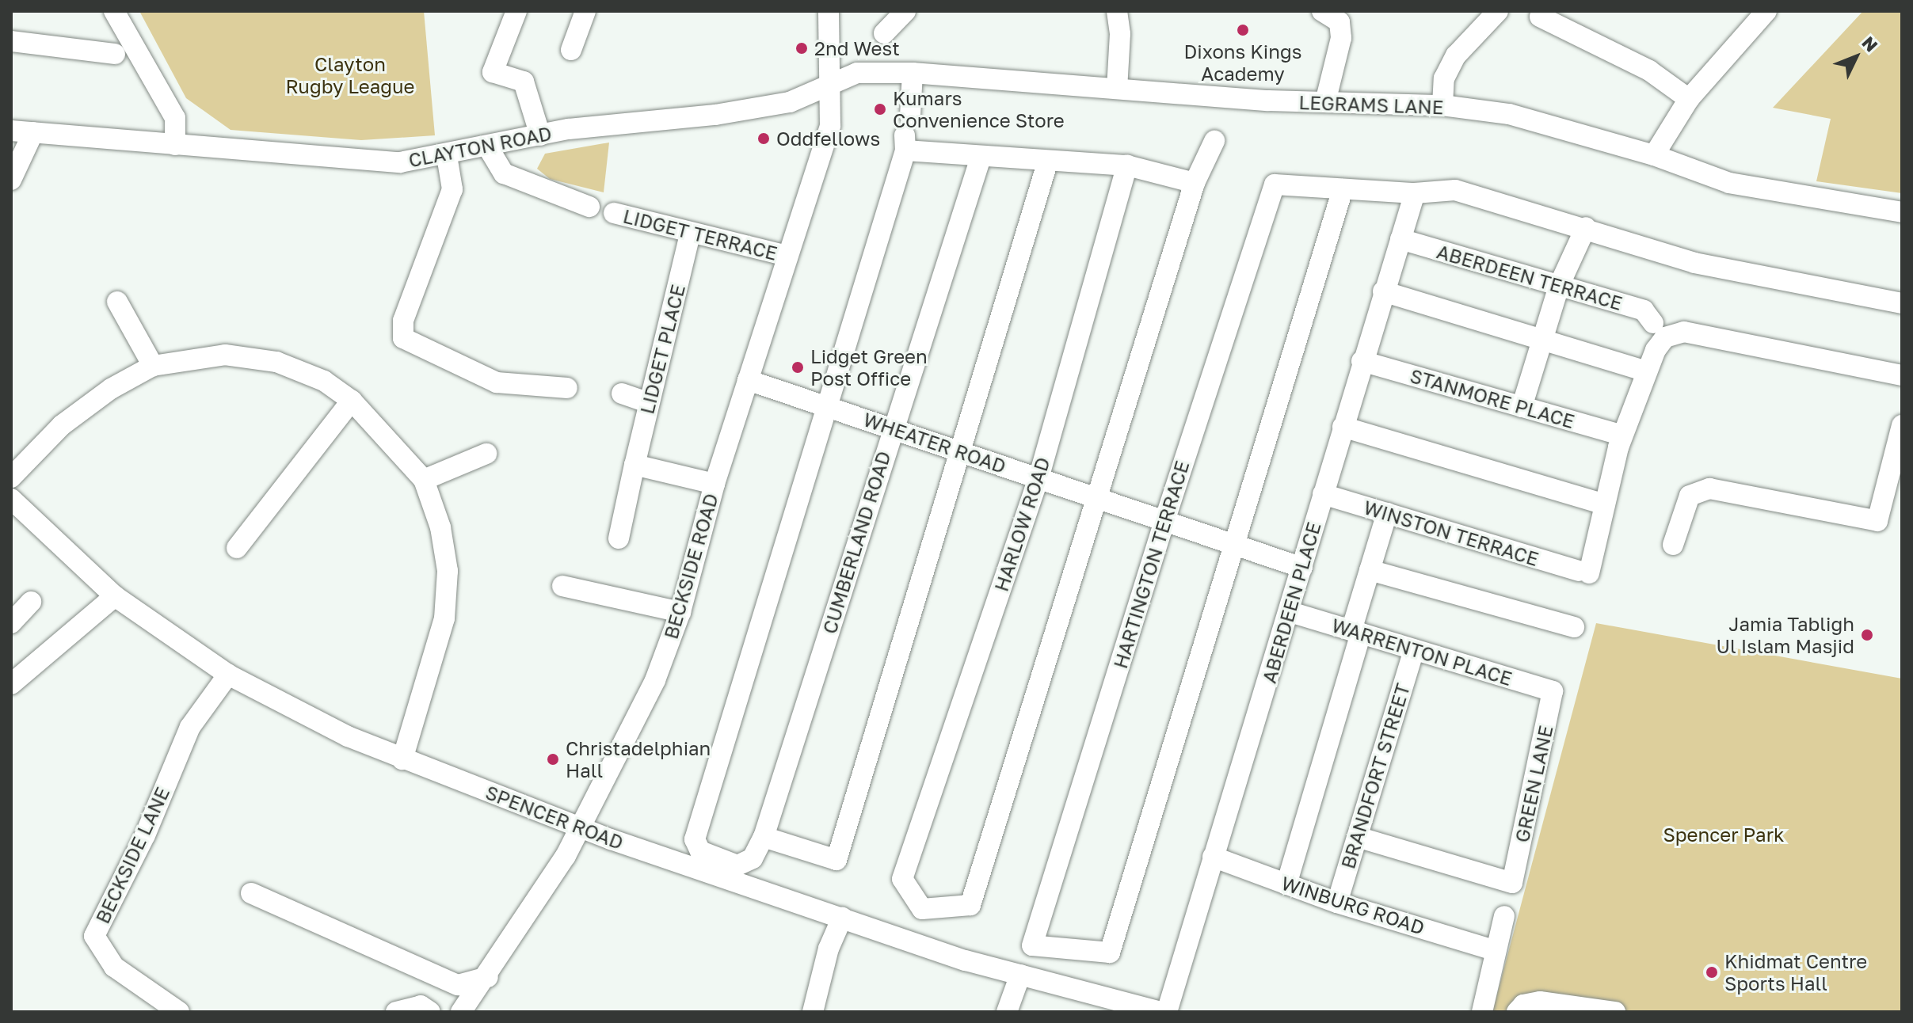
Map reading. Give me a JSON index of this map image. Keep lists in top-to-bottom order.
{
  "streets": {
    "street": [
      "LEGRAMS LANE",
      "CLAYTON ROAD",
      "LIDGET TERRACE",
      "ABERDEEN TERRACE",
      "LIDGET PLACE",
      "STANMORE PLACE",
      "WHEATER ROAD",
      "HARLOW ROAD",
      "WINSTON TERRACE",
      "CUMBERLAND ROAD",
      "HARTINGTON TERRACE",
      "BECKSIDE ROAD",
      "ABERDEEN PLACE",
      "WARRENTON PLACE",
      "BRANDFORT STREET",
      "GREEN LANE",
      "SPENCER ROAD",
      "BECKSIDE LANE",
      "WINBURG ROAD"
    ]
  },
  "crossings": [
    ["LEGRAMS LANE", "CLAYTON ROAD"],
    ["LEGRAMS LANE", "BECKSIDE ROAD"],
    ["CLAYTON ROAD", "BECKSIDE ROAD"],
    ["LIDGET TERRACE", "LIDGET PLACE"],
    ["LIDGET TERRACE", "BECKSIDE ROAD"],
    ["ABERDEEN TERRACE", "ABERDEEN PLACE"],
    ["STANMORE PLACE", "ABERDEEN PLACE"],
    ["WHEATER ROAD", "HARLOW ROAD"],
    ["WHEATER ROAD", "CUMBERLAND ROAD"],
    ["WHEATER ROAD", "HARTINGTON TERRACE"],
    ["WHEATER ROAD", "BECKSIDE ROAD"],
    ["WHEATER ROAD", "ABERDEEN PLACE"],
    ["WINSTON TERRACE", "ABERDEEN PLACE"],
    ["BECKSIDE ROAD", "SPENCER ROAD"],
    ["ABERDEEN PLACE", "WARRENTON PLACE"],
    ["ABERDEEN PLACE", "WINBURG ROAD"],
    ["WARRENTON PLACE", "BRANDFORT STREET"],
    ["WARRENTON PLACE", "GREEN LANE"],
    ["BRANDFORT STREET", "GREEN LANE"],
    ["BRANDFORT STREET", "WINBURG ROAD"],
    ["SPENCER ROAD", "BECKSIDE LANE"]
  ],
  "parks": ["Clayton Rugby League", "Spencer Park"],
  "places": [
    "Dixons Kings Academy",
    "2nd West",
    "Kumars Convenience Store",
    "Oddfellows",
    "Lidget Green Post Office",
    "Jamia Tabligh Ul Islam Masjid",
    "Christadelphian Hall",
    "Khidmat Centre Sports Hall"
  ],
  "north": "top right"
}
